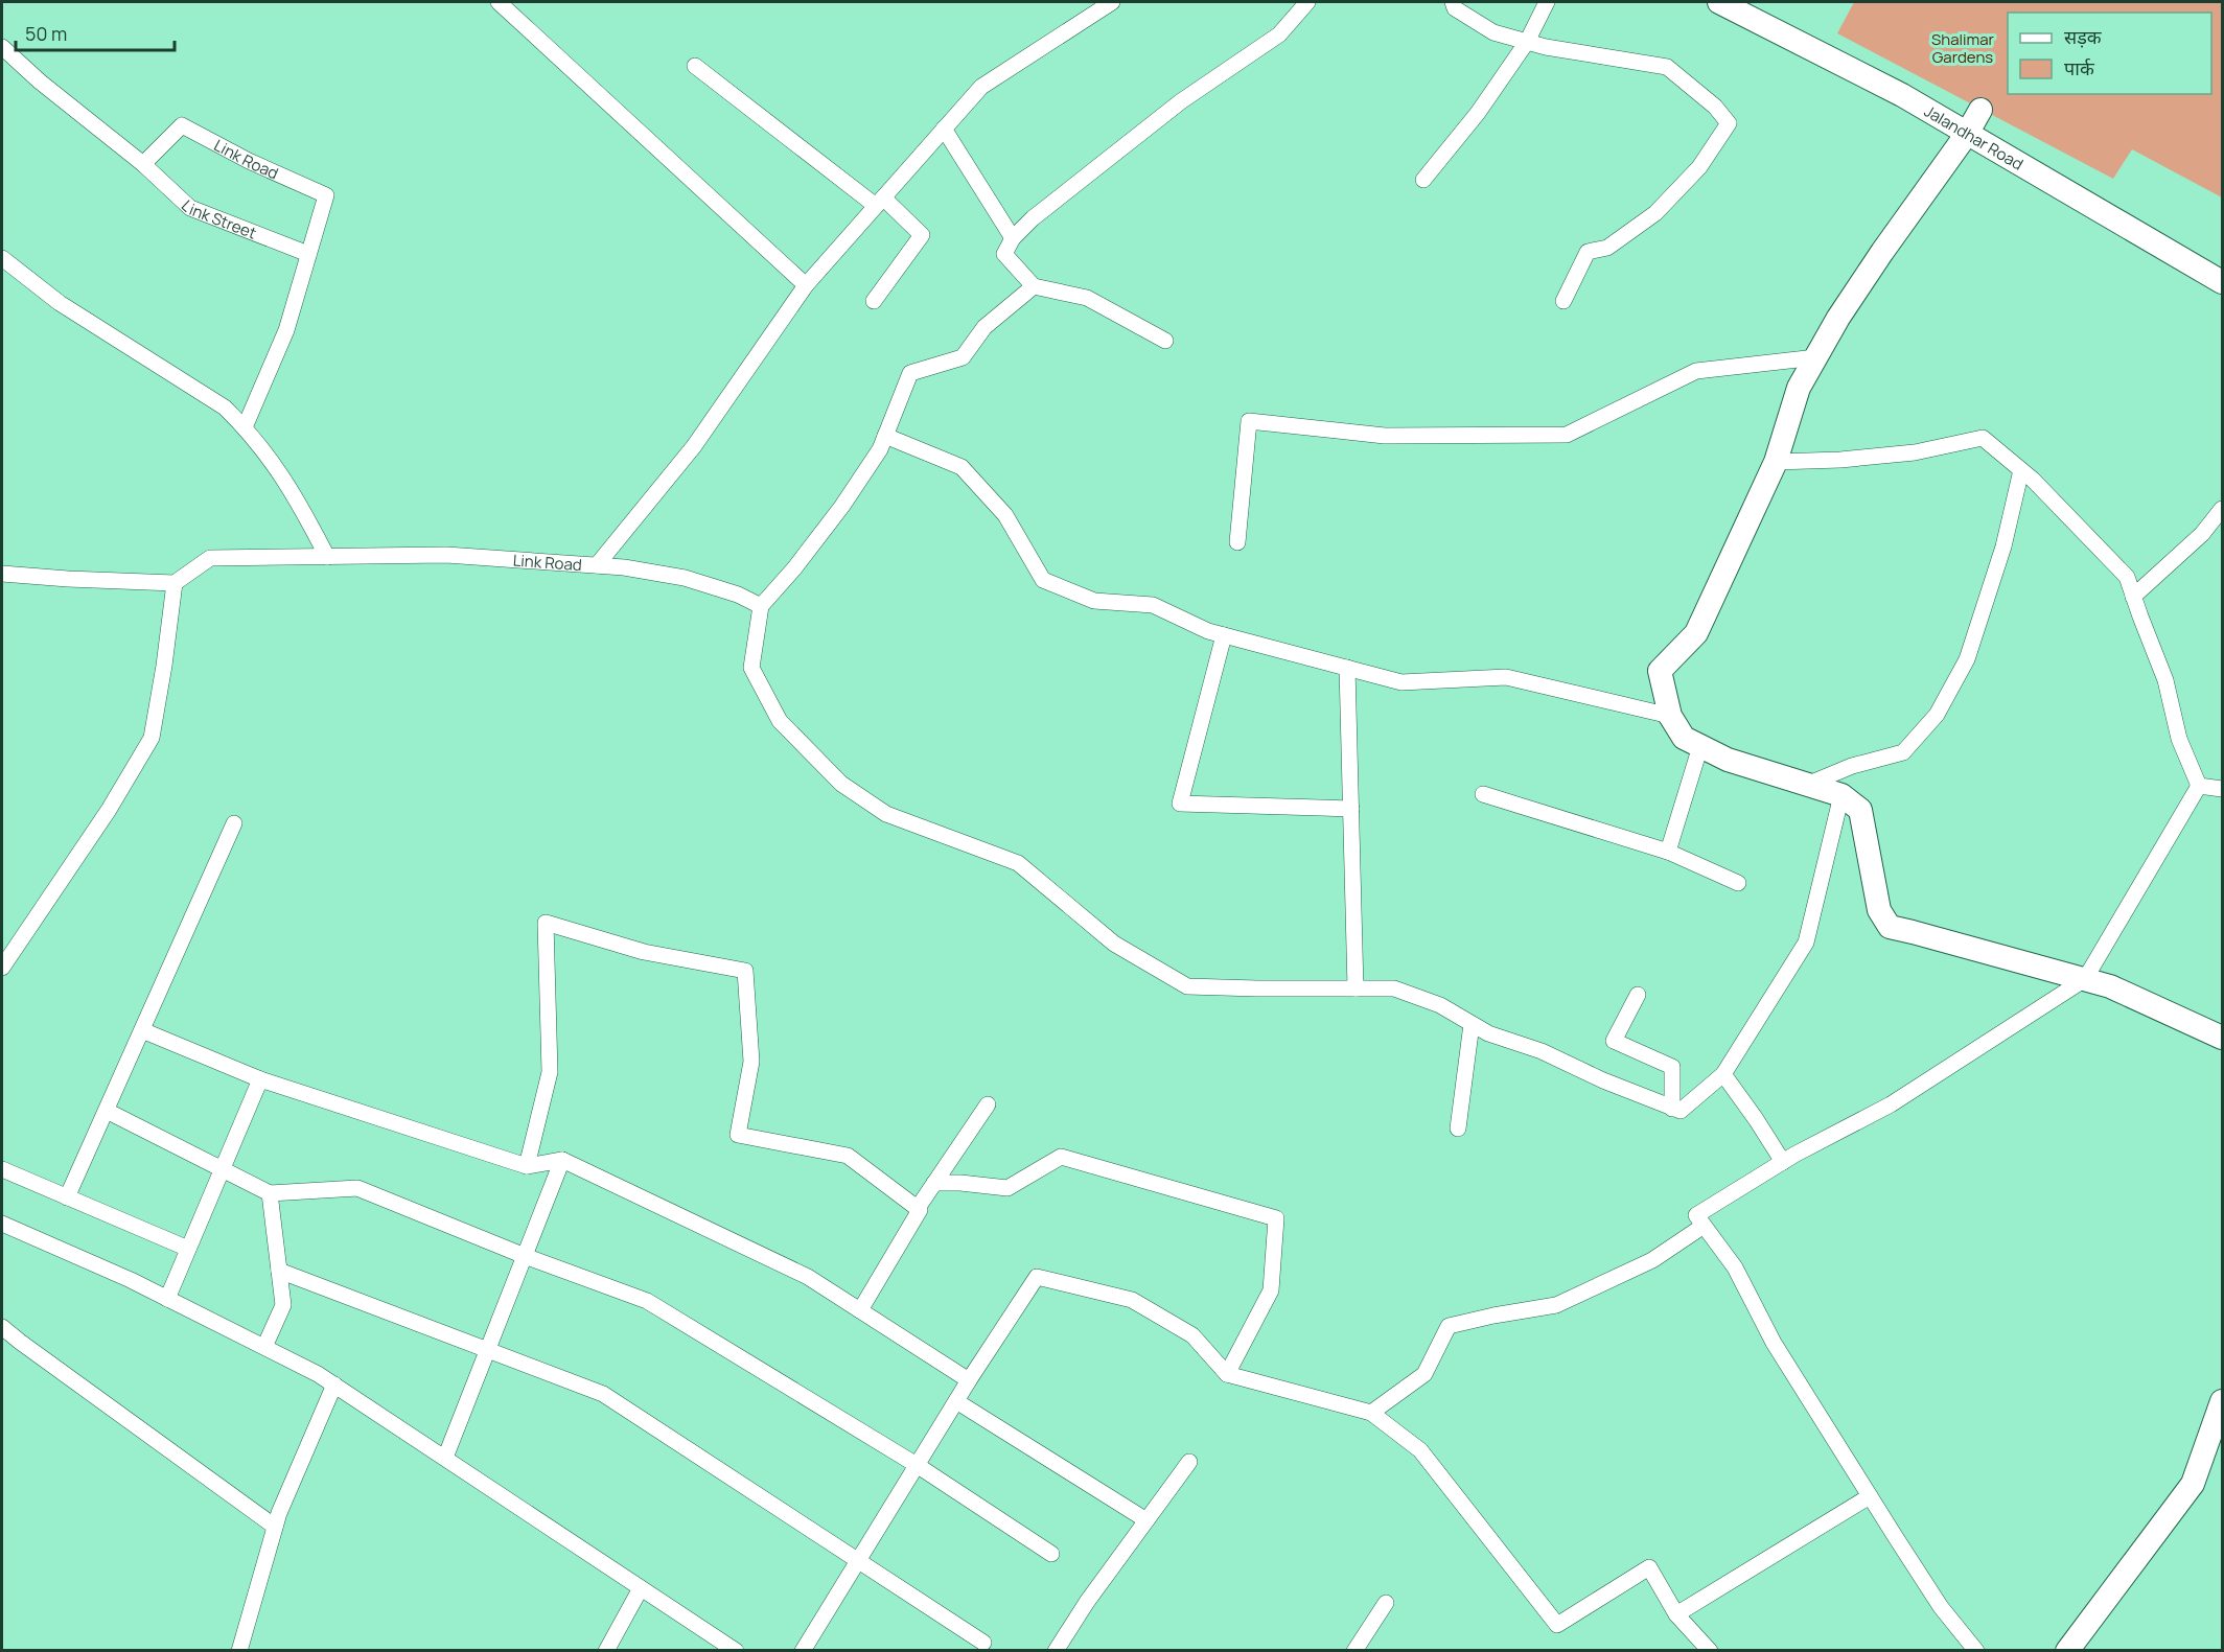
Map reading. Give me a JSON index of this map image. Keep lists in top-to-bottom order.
{
  "streets": {
    "street": ["Jalandhar Road", "Link Road", "Link Street"]
  },
  "crossings": [
    ["Link Road", "Link Street"]
  ],
  "parks": ["Shalimar Gardens"],
  "legend": ["सड़क", "पार्क"],
  "scale_bar": "50 m"
}
